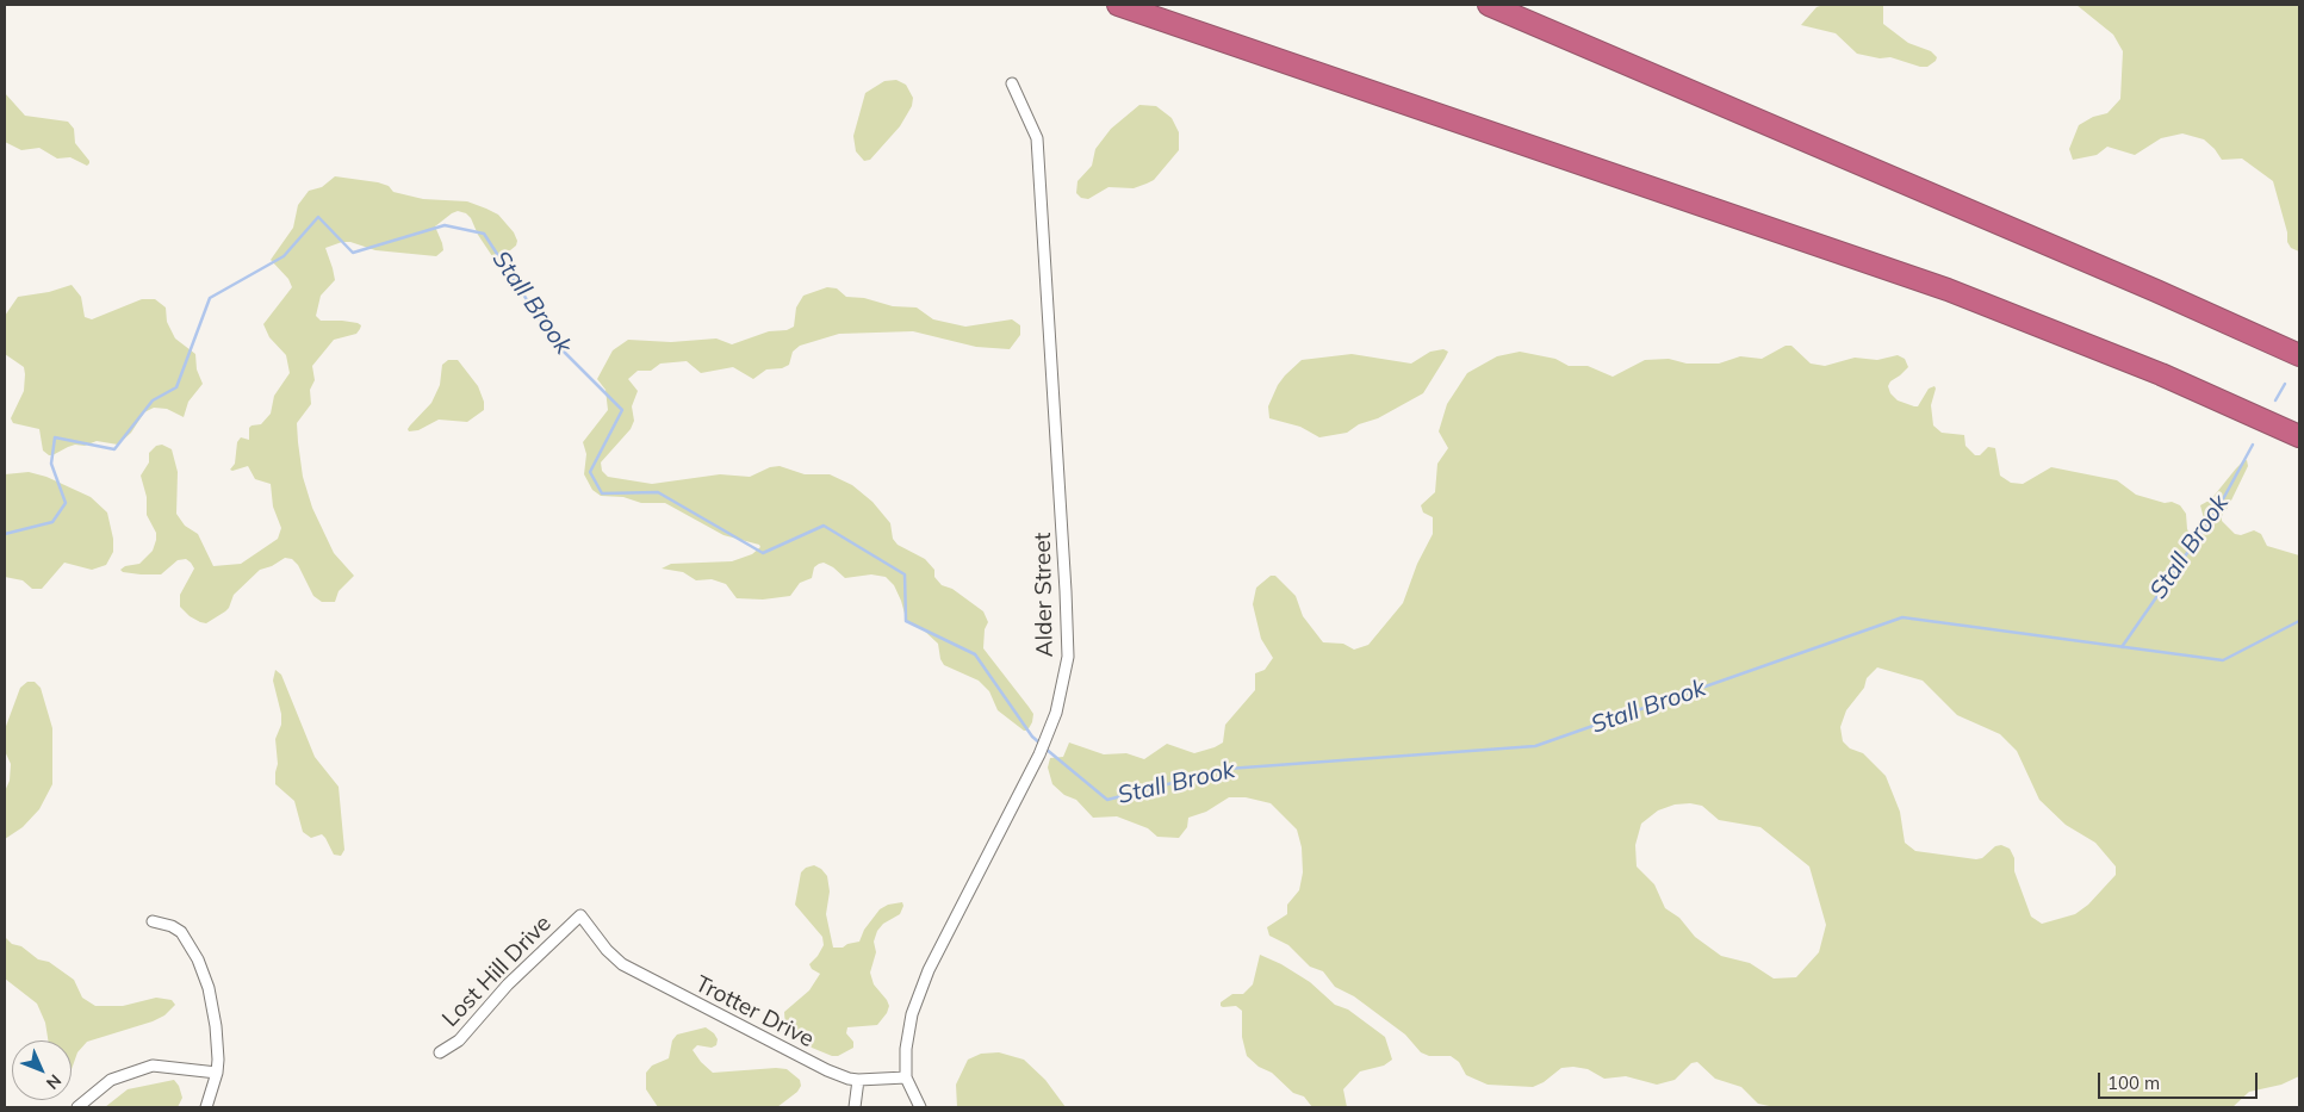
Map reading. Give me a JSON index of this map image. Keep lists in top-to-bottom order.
{
  "streets": {
    "street": ["Alder Street", "Lost Hill Drive", "Trotter Drive"]
  },
  "crossings": [
    ["Alder Street", "Trotter Drive"],
    ["Lost Hill Drive", "Trotter Drive"]
  ],
  "water": ["Stall Brook"],
  "scale_bar": "100 m",
  "north": "bottom right"
}
